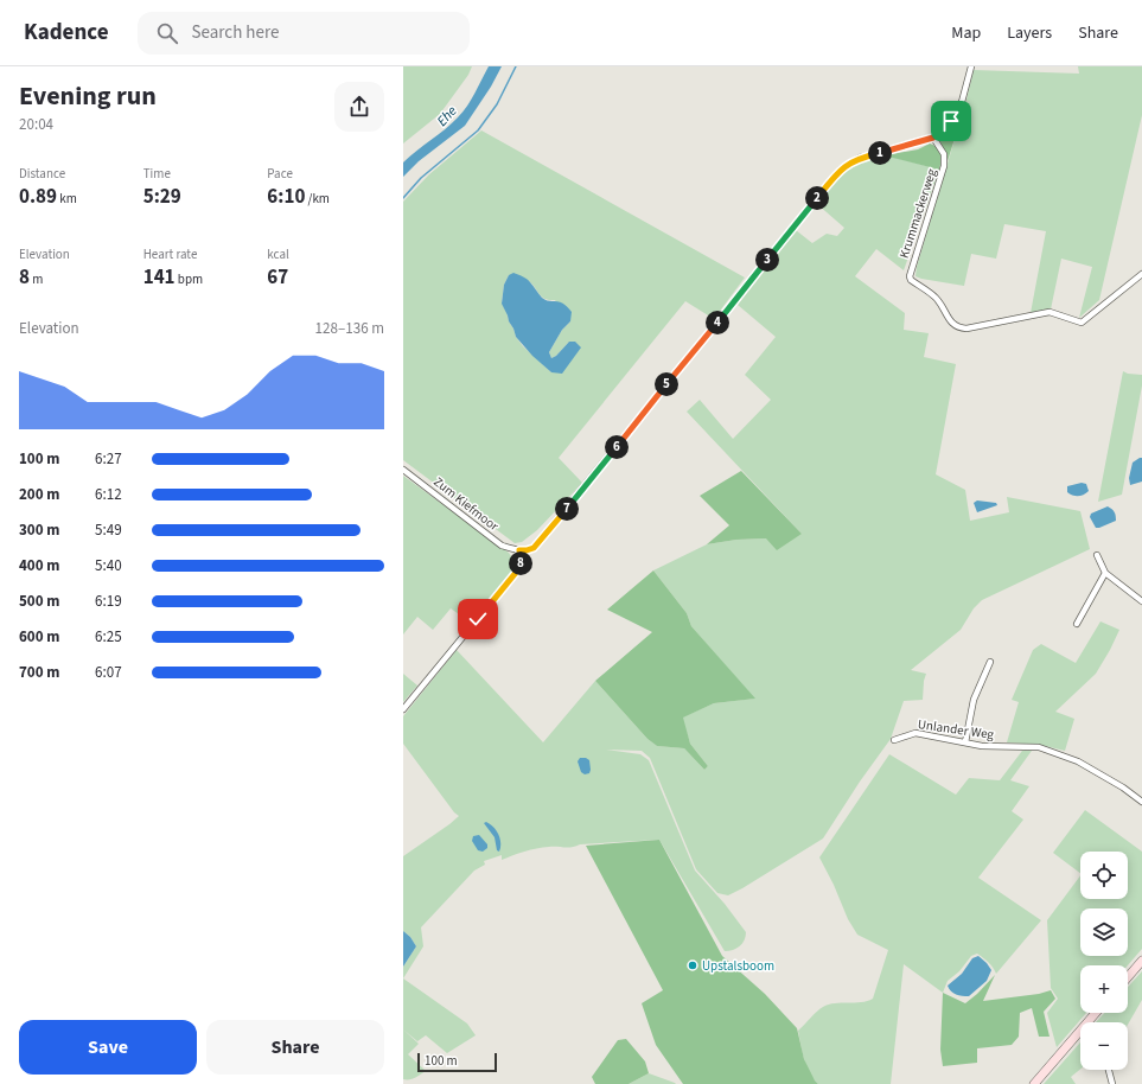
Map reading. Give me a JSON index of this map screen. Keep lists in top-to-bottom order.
{
  "streets": {
    "street": ["Krummackerweg", "Zum Kiefmoor", "Unlander Weg"]
  },
  "water": ["Ehe"],
  "places": ["Upstalsboom"],
  "scale_bar": "100 m",
  "page": {
    "header": "Kadence",
    "search": "Search here",
    "nav": ["Map", "Layers", "Share"],
    "heading": ["Evening run", "20:04"],
    "pins": [
      "1",
      "2",
      "3",
      "4",
      "5",
      "6",
      "7",
      "8"
    ],
    "stats": [
      ["Distance", "0.89 km"],
      ["Time", "5:29"],
      ["Pace", "6:10 /km"],
      ["Elevation", "8 m"],
      ["Heart rate", "141 bpm"],
      ["kcal", "67"]
    ],
    "chart": ["Elevation", "128–136 m"],
    "list": [
      {
        "name": "100 m",
        "note": "6:27"
      },
      {
        "name": "200 m",
        "note": "6:12"
      },
      {
        "name": "300 m",
        "note": "5:49"
      },
      {
        "name": "400 m",
        "note": "5:40"
      },
      {
        "name": "500 m",
        "note": "6:19"
      },
      {
        "name": "600 m",
        "note": "6:25"
      },
      {
        "name": "700 m",
        "note": "6:07"
      }
    ],
    "map_buttons": ["+", "−"],
    "buttons": ["Save", "Share"],
    "scale": "100 m"
  }
}
